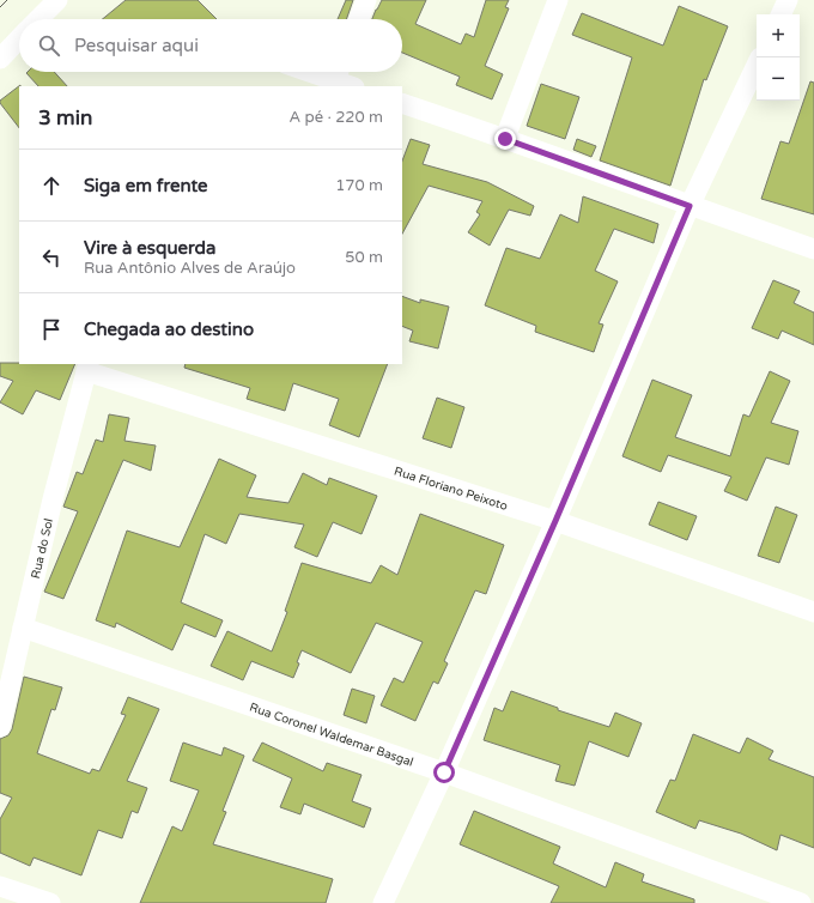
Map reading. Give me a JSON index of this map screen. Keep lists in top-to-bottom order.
{
  "streets": {
    "street": ["Rua Floriano Peixoto", "Rua do Sol", "Rua Coronel Waldemar Basgal"]
  },
  "crossings": [
    ["Rua Floriano Peixoto", "Rua do Sol"],
    ["Rua do Sol", "Rua Coronel Waldemar Basgal"]
  ],
  "page": {
    "map_buttons": ["+", "−"],
    "search": "Pesquisar aqui",
    "heading": ["3 min", "A pé · 220 m"],
    "list": [
      ["Siga em frente", "170 m"],
      ["Vire à esquerda", "Rua Antônio Alves de Araújo", "50 m"],
      "Chegada ao destino"
    ]
  }
}
